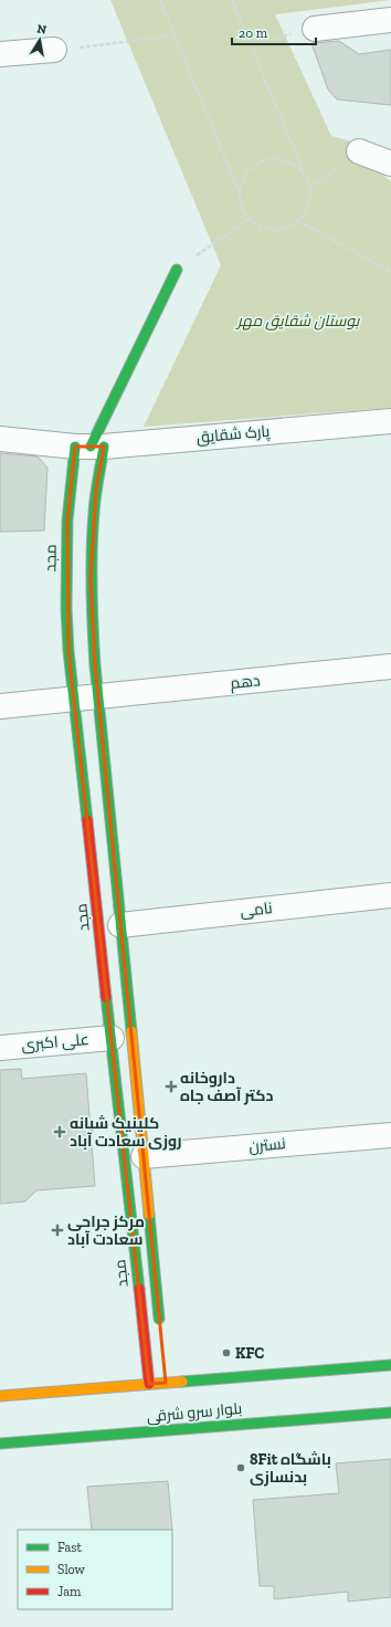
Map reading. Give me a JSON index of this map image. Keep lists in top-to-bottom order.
{
  "streets": {
    "street": [
      "پارک شقایق",
      "مجد",
      "دهم",
      "نامی",
      "علی اکبری",
      "نسترن",
      "بلوار سرو شرقی"
    ]
  },
  "crossings": [
    ["پارک شقایق", "مجد"],
    ["مجد", "دهم"],
    ["مجد", "نامی"],
    ["مجد", "علی اکبری"],
    ["مجد", "نسترن"],
    ["مجد", "بلوار سرو شرقی"]
  ],
  "parks": ["بوستان شقایق مهر"],
  "places": {
    "health": ["داروخانه دکتر آصف جاه", "کلینیک شبانه روزی سعادت آباد", "مرکز جراحی سعادت آباد"],
    "other": ["KFC", "8Fit باشگاه بدنسازی"]
  },
  "legend": ["Fast", "Slow", "Jam"],
  "scale_bar": "20 m",
  "north": "top"
}
